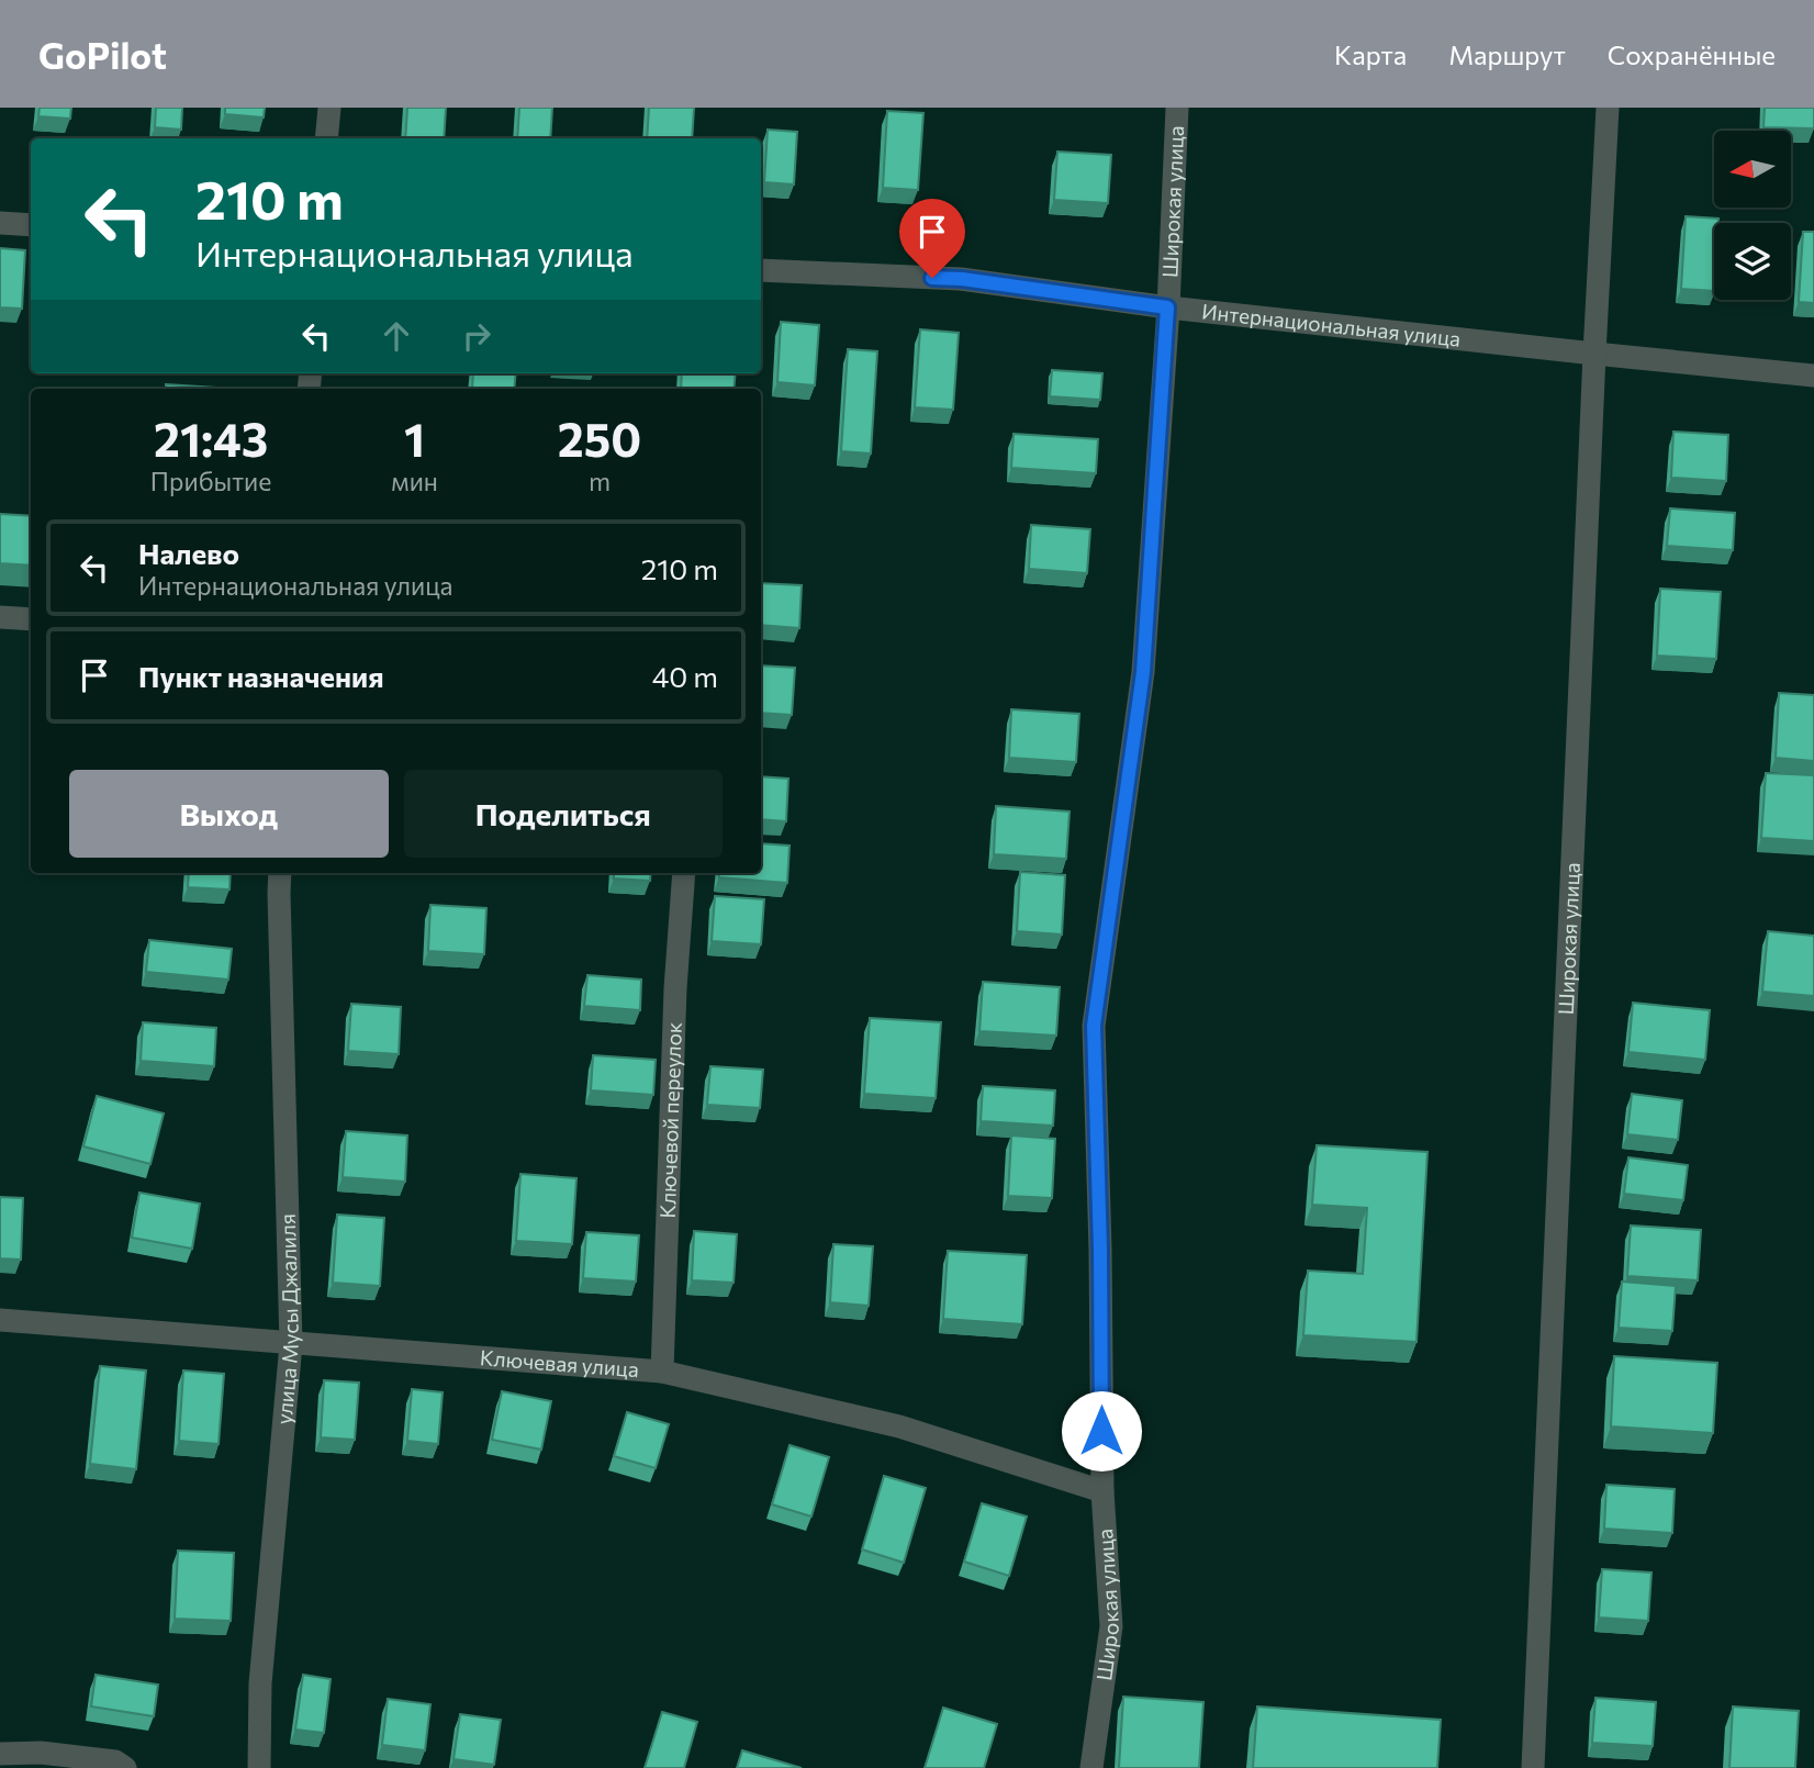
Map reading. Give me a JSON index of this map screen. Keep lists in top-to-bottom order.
{
  "streets": {
    "street": [
      "Широкая улица",
      "Интернациональная улица",
      "Ключевой переулок",
      "улица Мусы Джалиля",
      "Ключевая улица"
    ]
  },
  "crossings": [
    ["Широкая улица", "Интернациональная улица"],
    ["Широкая улица", "Ключевая улица"],
    ["Ключевой переулок", "Ключевая улица"],
    ["улица Мусы Джалиля", "Ключевая улица"]
  ],
  "north": "left",
  "page": {
    "header": "GoPilot",
    "nav": ["Карта", "Маршрут", "Сохранённые"],
    "turn": ["210 m", "Интернациональная улица"],
    "eta": [
      "21:43",
      "Прибытие",
      "1",
      "мин",
      "250",
      "m"
    ],
    "list": [
      {
        "name": "Налево",
        "note": "Интернациональная улица",
        "value": "210 m"
      },
      {
        "name": "Пункт назначения",
        "value": "40 m"
      }
    ],
    "buttons": ["Выход", "Поделиться"]
  }
}
